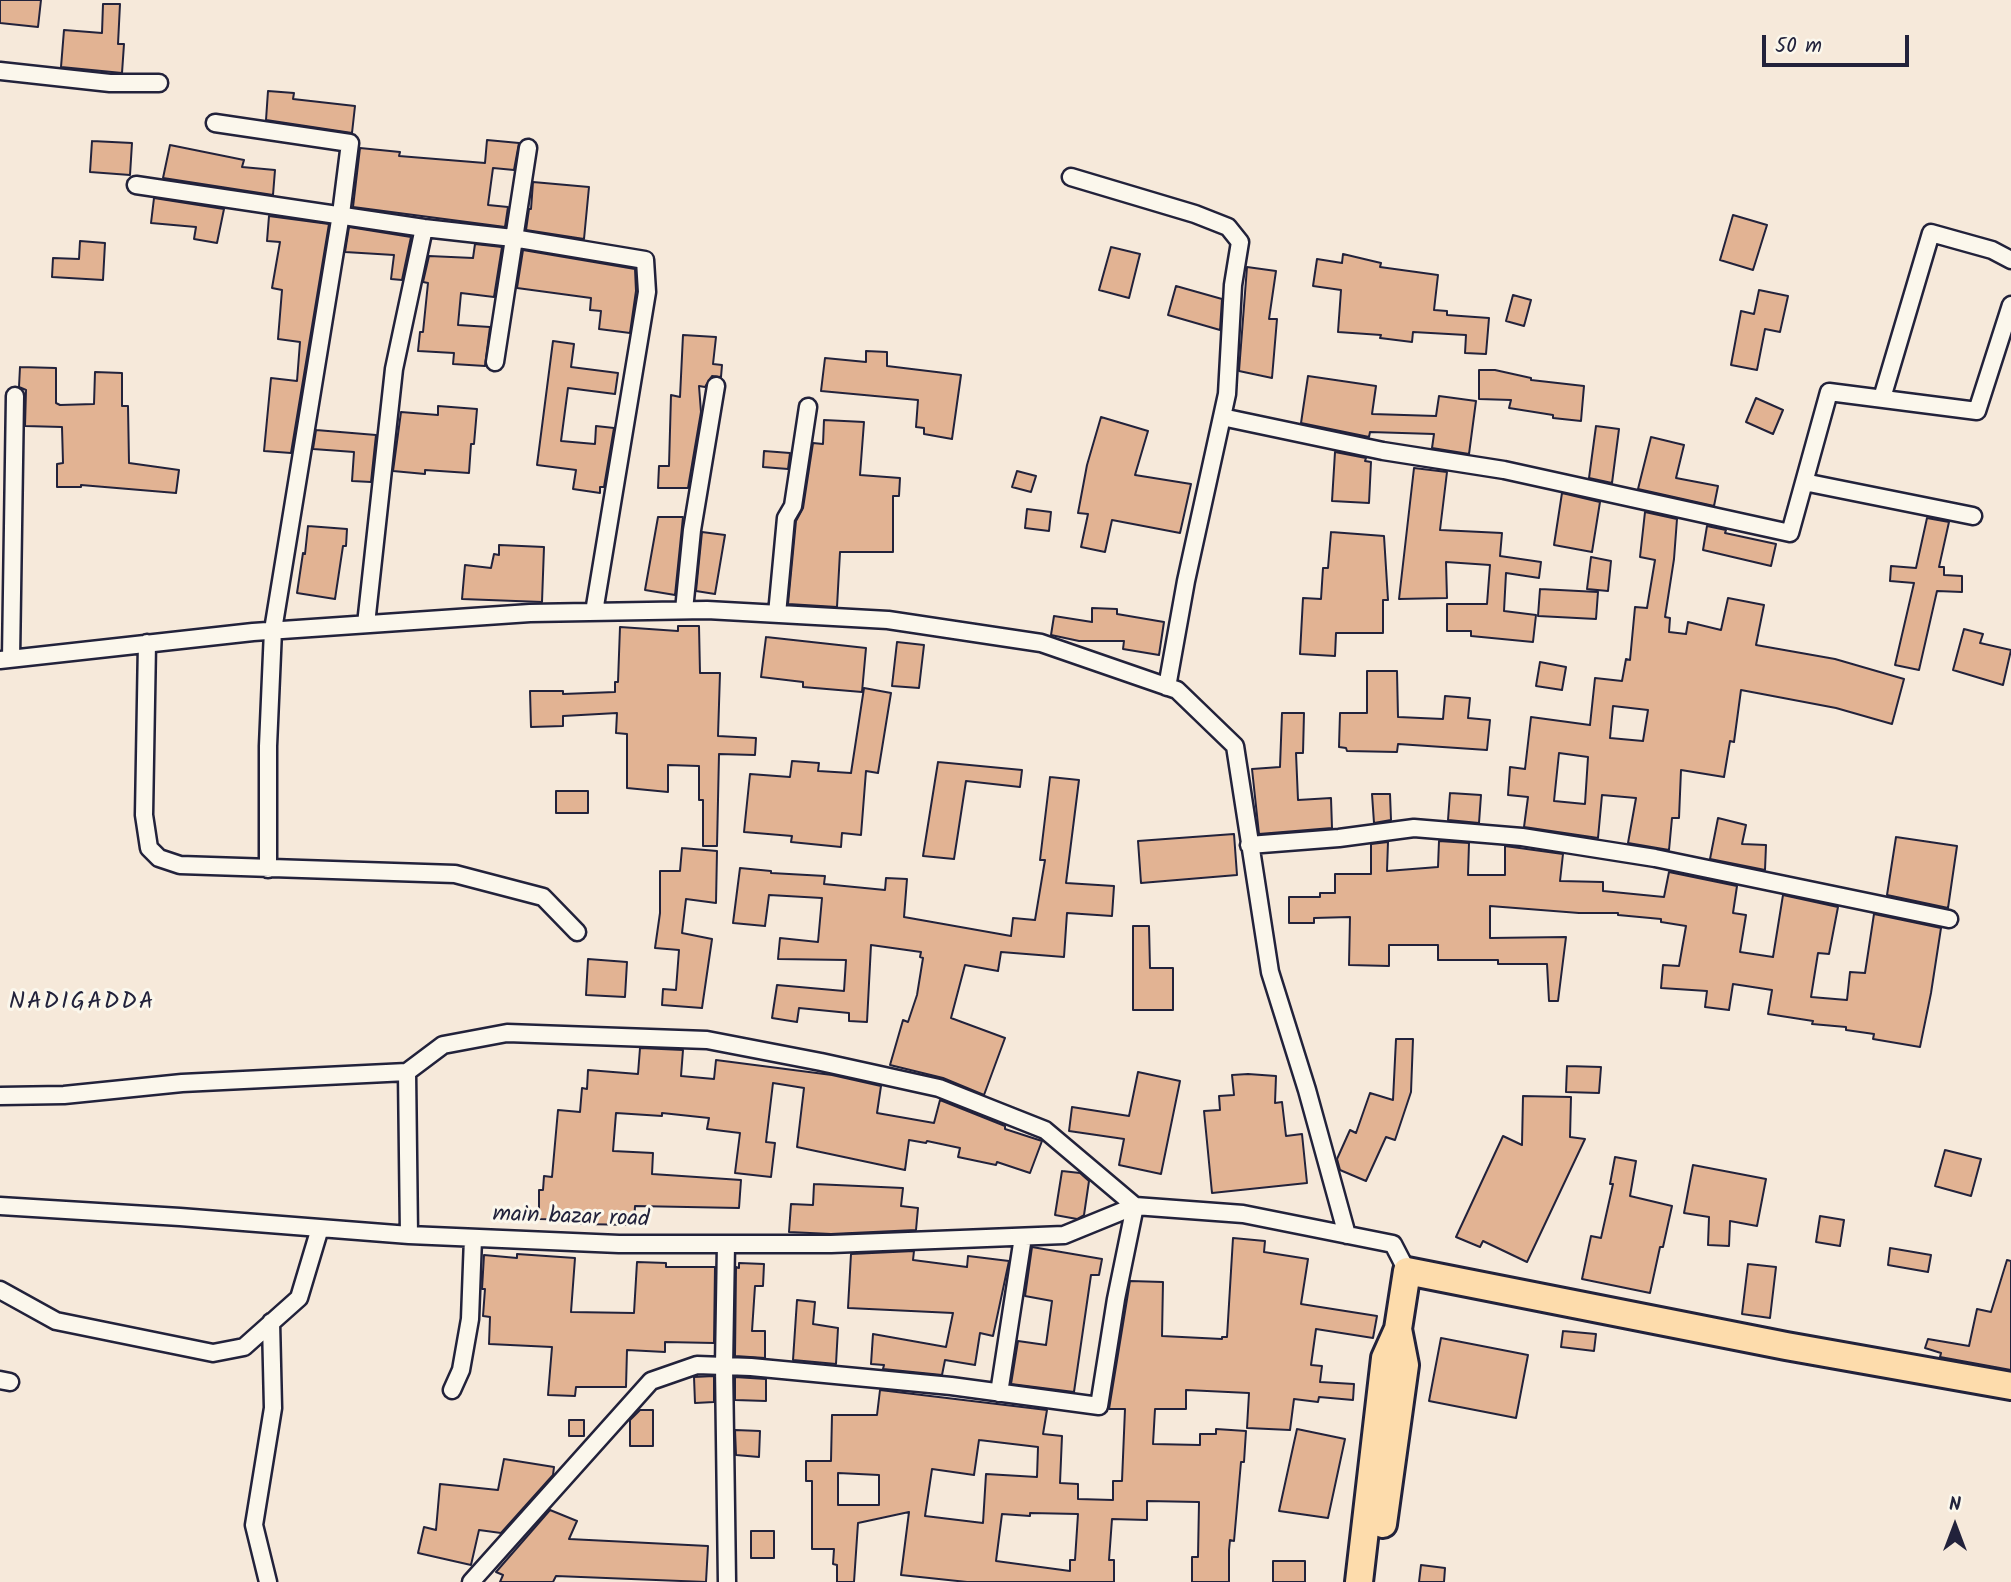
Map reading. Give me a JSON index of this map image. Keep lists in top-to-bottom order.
{
  "streets": {
    "street": ["main bazar road"]
  },
  "districts": ["NADIGADDA"],
  "scale_bar": "50 m",
  "north": "top"
}
